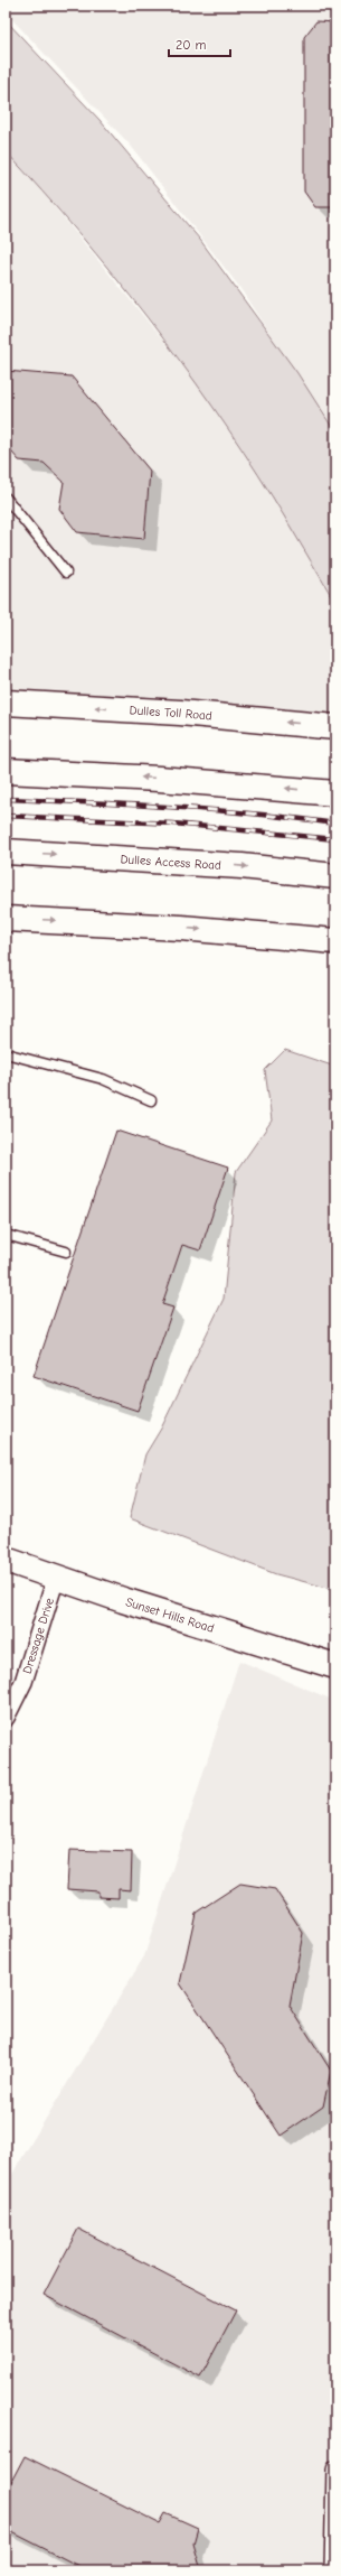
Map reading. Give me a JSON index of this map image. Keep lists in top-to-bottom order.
{
  "streets": {
    "main road": ["Dulles Toll Road", "Dulles Access Road", "Sunset Hills Road"],
    "street": ["Dressage Drive"]
  },
  "crossings": [
    ["Sunset Hills Road", "Dressage Drive"]
  ],
  "scale_bar": "20 m"
}
